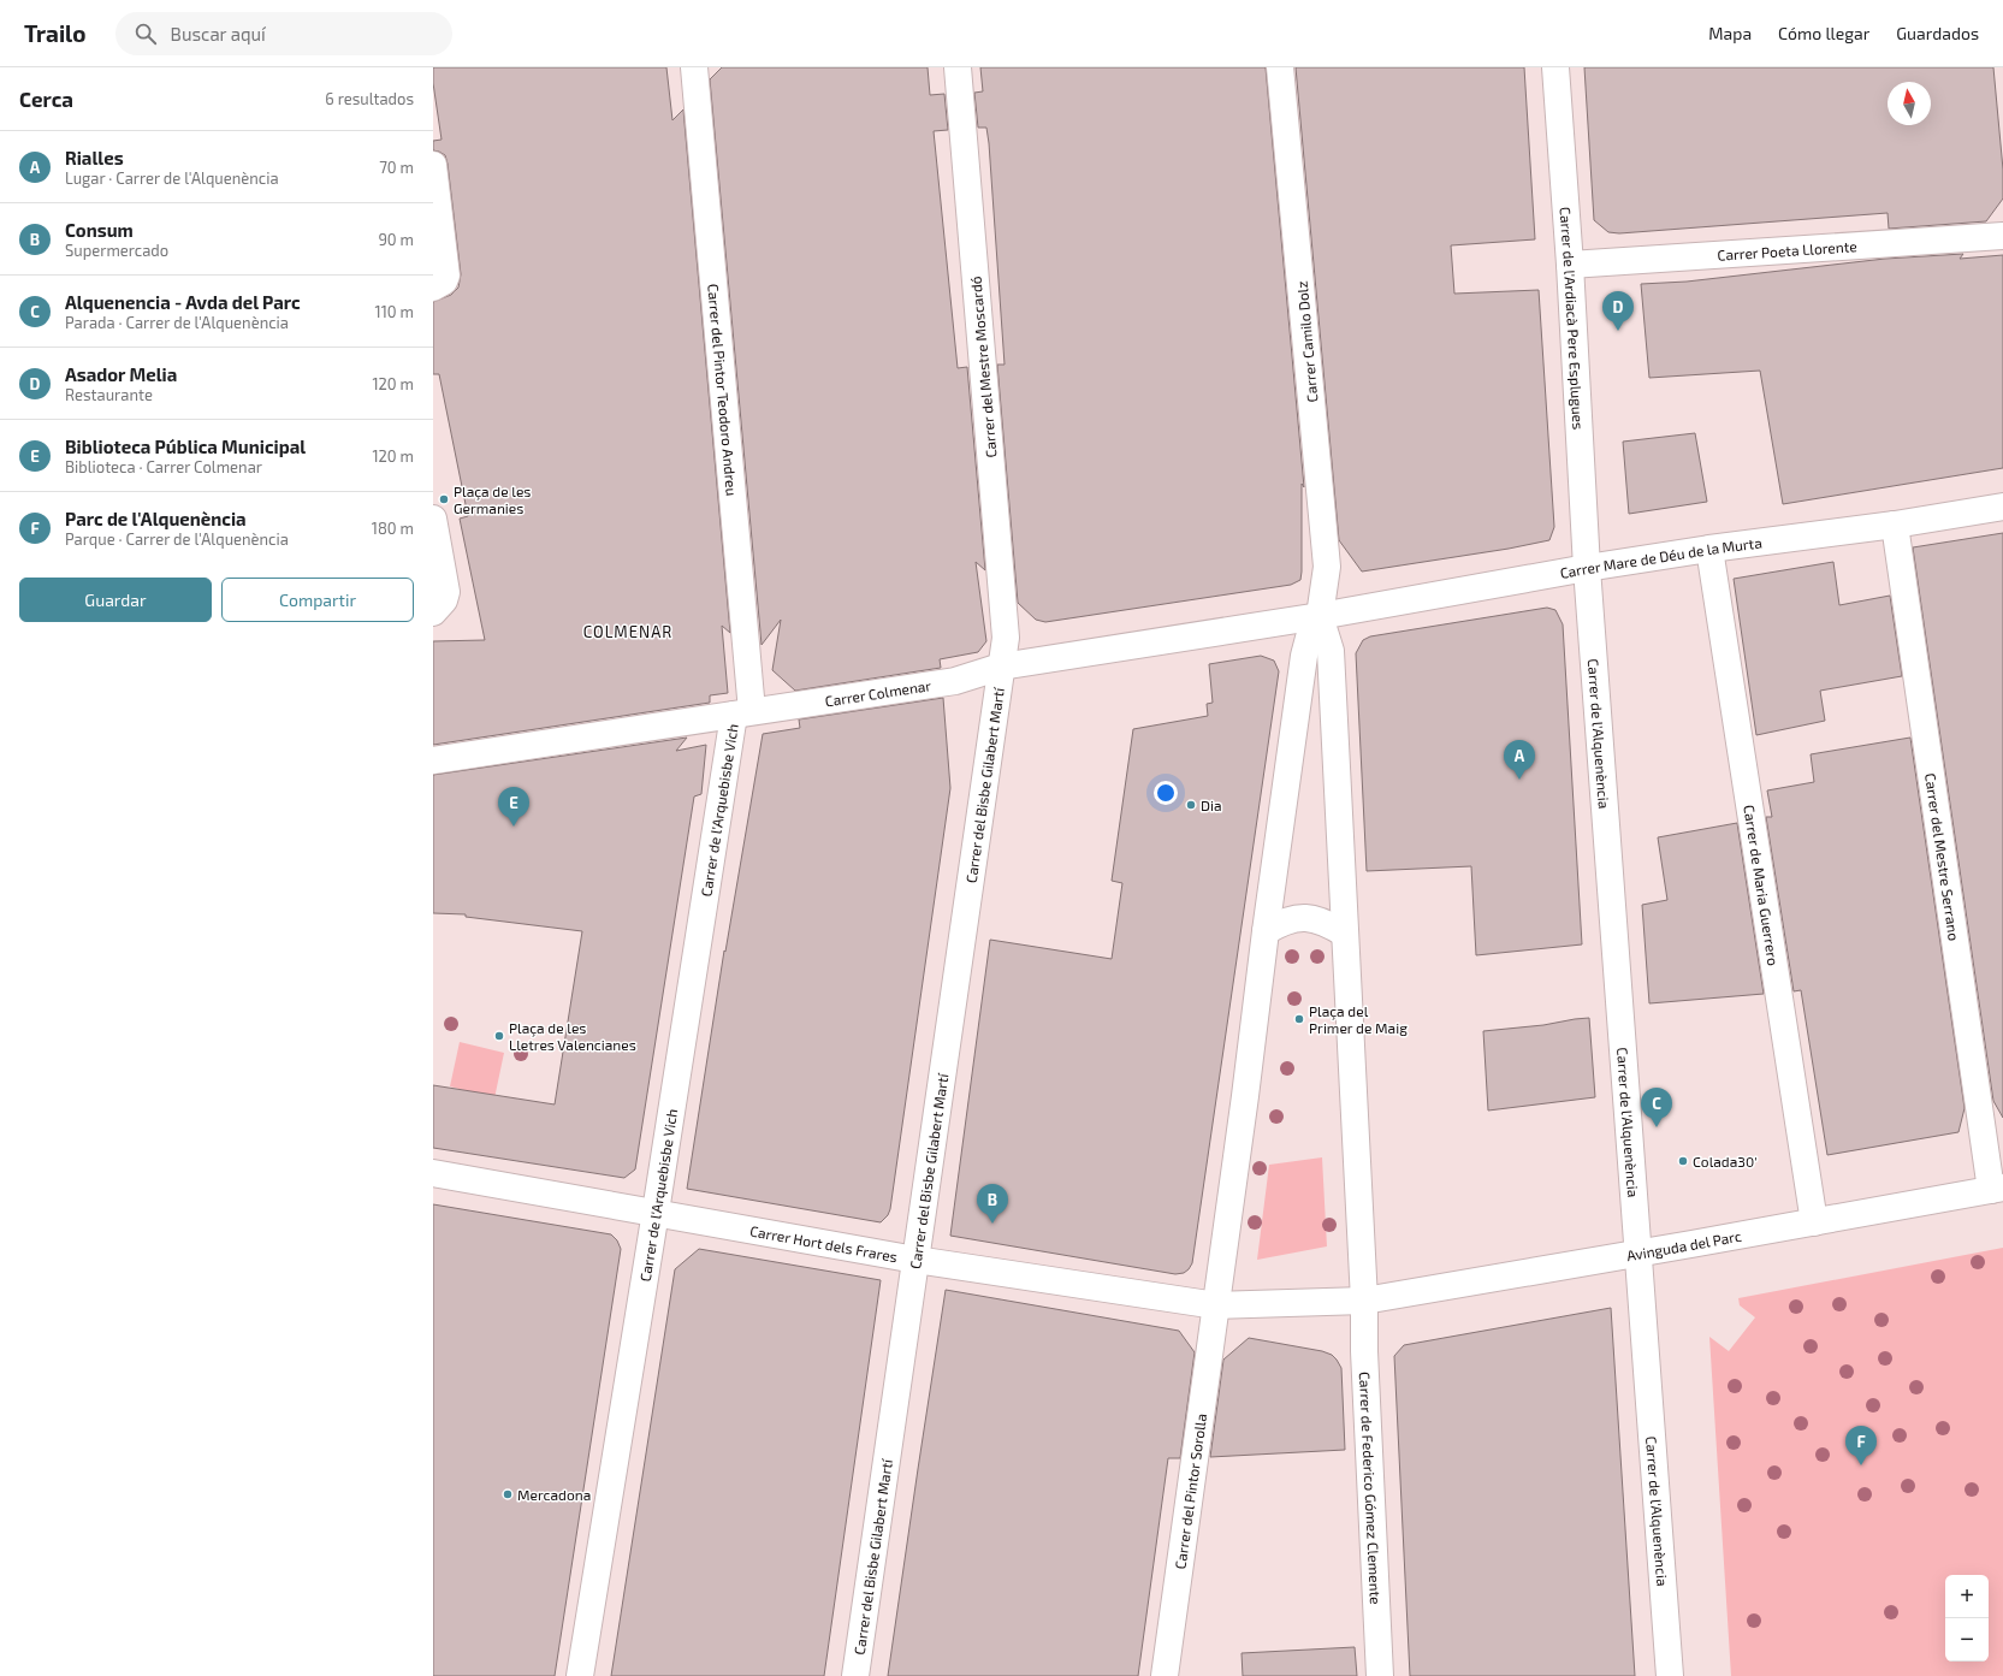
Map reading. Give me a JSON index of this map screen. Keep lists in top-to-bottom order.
{
  "streets": {
    "street": [
      "Carrer Poeta Llorente",
      "Carrer de l'Ardiacà Pere Esplugues",
      "Carrer Camilo Dolz",
      "Carrer del Mestre Moscardó",
      "Carrer del Pintor Teodoro Andreu",
      "Carrer Mare de Déu de la Murta",
      "Carrer Colmenar",
      "Carrer de l'Alquenència",
      "Carrer del Bisbe Gilabert Martí",
      "Carrer de l'Arquebisbe Vich",
      "Carrer del Mestre Serrano",
      "Carrer de Maria Guerrero",
      "Carrer Hort dels Frares",
      "Avinguda del Parc",
      "Carrer de Federico Gómez Clemente",
      "Carrer del Pintor Sorolla"
    ]
  },
  "crossings": [
    ["Carrer Poeta Llorente", "Carrer de l'Ardiacà Pere Esplugues"],
    ["Carrer de l'Ardiacà Pere Esplugues", "Carrer Mare de Déu de la Murta"],
    ["Carrer de l'Ardiacà Pere Esplugues", "Carrer de l'Alquenència"],
    ["Carrer Camilo Dolz", "Carrer Mare de Déu de la Murta"],
    ["Carrer Camilo Dolz", "Carrer Colmenar"],
    ["Carrer del Mestre Moscardó", "Carrer Colmenar"],
    ["Carrer del Mestre Moscardó", "Carrer del Bisbe Gilabert Martí"],
    ["Carrer del Pintor Teodoro Andreu", "Carrer Colmenar"],
    ["Carrer del Pintor Teodoro Andreu", "Carrer de l'Arquebisbe Vich"],
    ["Carrer Mare de Déu de la Murta", "Carrer Colmenar"],
    ["Carrer Mare de Déu de la Murta", "Carrer de l'Alquenència"],
    ["Carrer Mare de Déu de la Murta", "Carrer del Mestre Serrano"],
    ["Carrer Mare de Déu de la Murta", "Carrer de Maria Guerrero"],
    ["Carrer Colmenar", "Carrer del Bisbe Gilabert Martí"],
    ["Carrer Colmenar", "Carrer de l'Arquebisbe Vich"],
    ["Carrer de l'Alquenència", "Avinguda del Parc"],
    ["Carrer del Bisbe Gilabert Martí", "Carrer Hort dels Frares"],
    ["Carrer de l'Arquebisbe Vich", "Carrer Hort dels Frares"],
    ["Carrer del Mestre Serrano", "Avinguda del Parc"],
    ["Carrer de Maria Guerrero", "Avinguda del Parc"],
    ["Carrer Hort dels Frares", "Carrer del Pintor Sorolla"],
    ["Avinguda del Parc", "Carrer de Federico Gómez Clemente"]
  ],
  "districts": ["COLMENAR"],
  "places": [
    "Plaça de les Germanies",
    "Dia",
    "Plaça del Primer de Maig",
    "Plaça de les Lletres Valencianes",
    "Colada30'",
    "Mercadona"
  ],
  "north": "top",
  "page": {
    "header": "Trailo",
    "search": "Buscar aquí",
    "nav": ["Mapa", "Cómo llegar", "Guardados"],
    "heading": ["Cerca", "6 resultados"],
    "list": [
      {
        "mark": "A",
        "name": "Rialles",
        "note": "Lugar · Carrer de l'Alquenència",
        "value": "70 m"
      },
      {
        "mark": "B",
        "name": "Consum",
        "note": "Supermercado",
        "value": "90 m"
      },
      {
        "mark": "C",
        "name": "Alquenencia - Avda del Parc",
        "note": "Parada · Carrer de l'Alquenència",
        "value": "110 m"
      },
      {
        "mark": "D",
        "name": "Asador Melia",
        "note": "Restaurante",
        "value": "120 m"
      },
      {
        "mark": "E",
        "name": "Biblioteca Pública Municipal",
        "note": "Biblioteca · Carrer Colmenar",
        "value": "120 m"
      },
      {
        "mark": "F",
        "name": "Parc de l'Alquenència",
        "note": "Parque · Carrer de l'Alquenència",
        "value": "180 m"
      }
    ],
    "pins": [
      "D",
      "A",
      "E",
      "C",
      "B",
      "F"
    ],
    "buttons": ["Guardar", "Compartir"],
    "map_buttons": ["+", "−"]
  }
}
